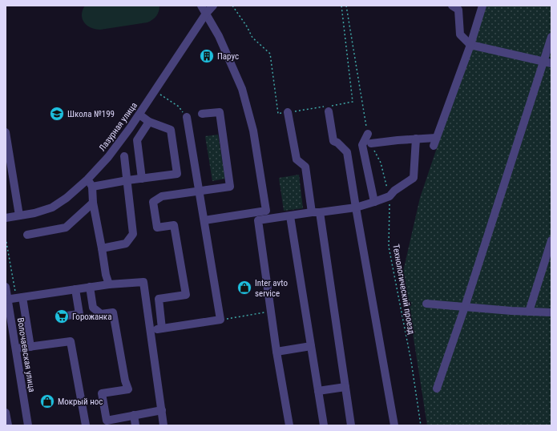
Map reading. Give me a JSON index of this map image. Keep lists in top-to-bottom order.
{
  "streets": {
    "street": ["Лазурная улица", "Волочаевская улица"],
    "path": ["Технологический проезд"]
  },
  "places": {
    "building": ["Парус"],
    "school or university": ["Школа №199"],
    "shop": ["Inter avto service", "Мокрый нос"],
    "supermarket": ["Горожанка"]
  }
}
